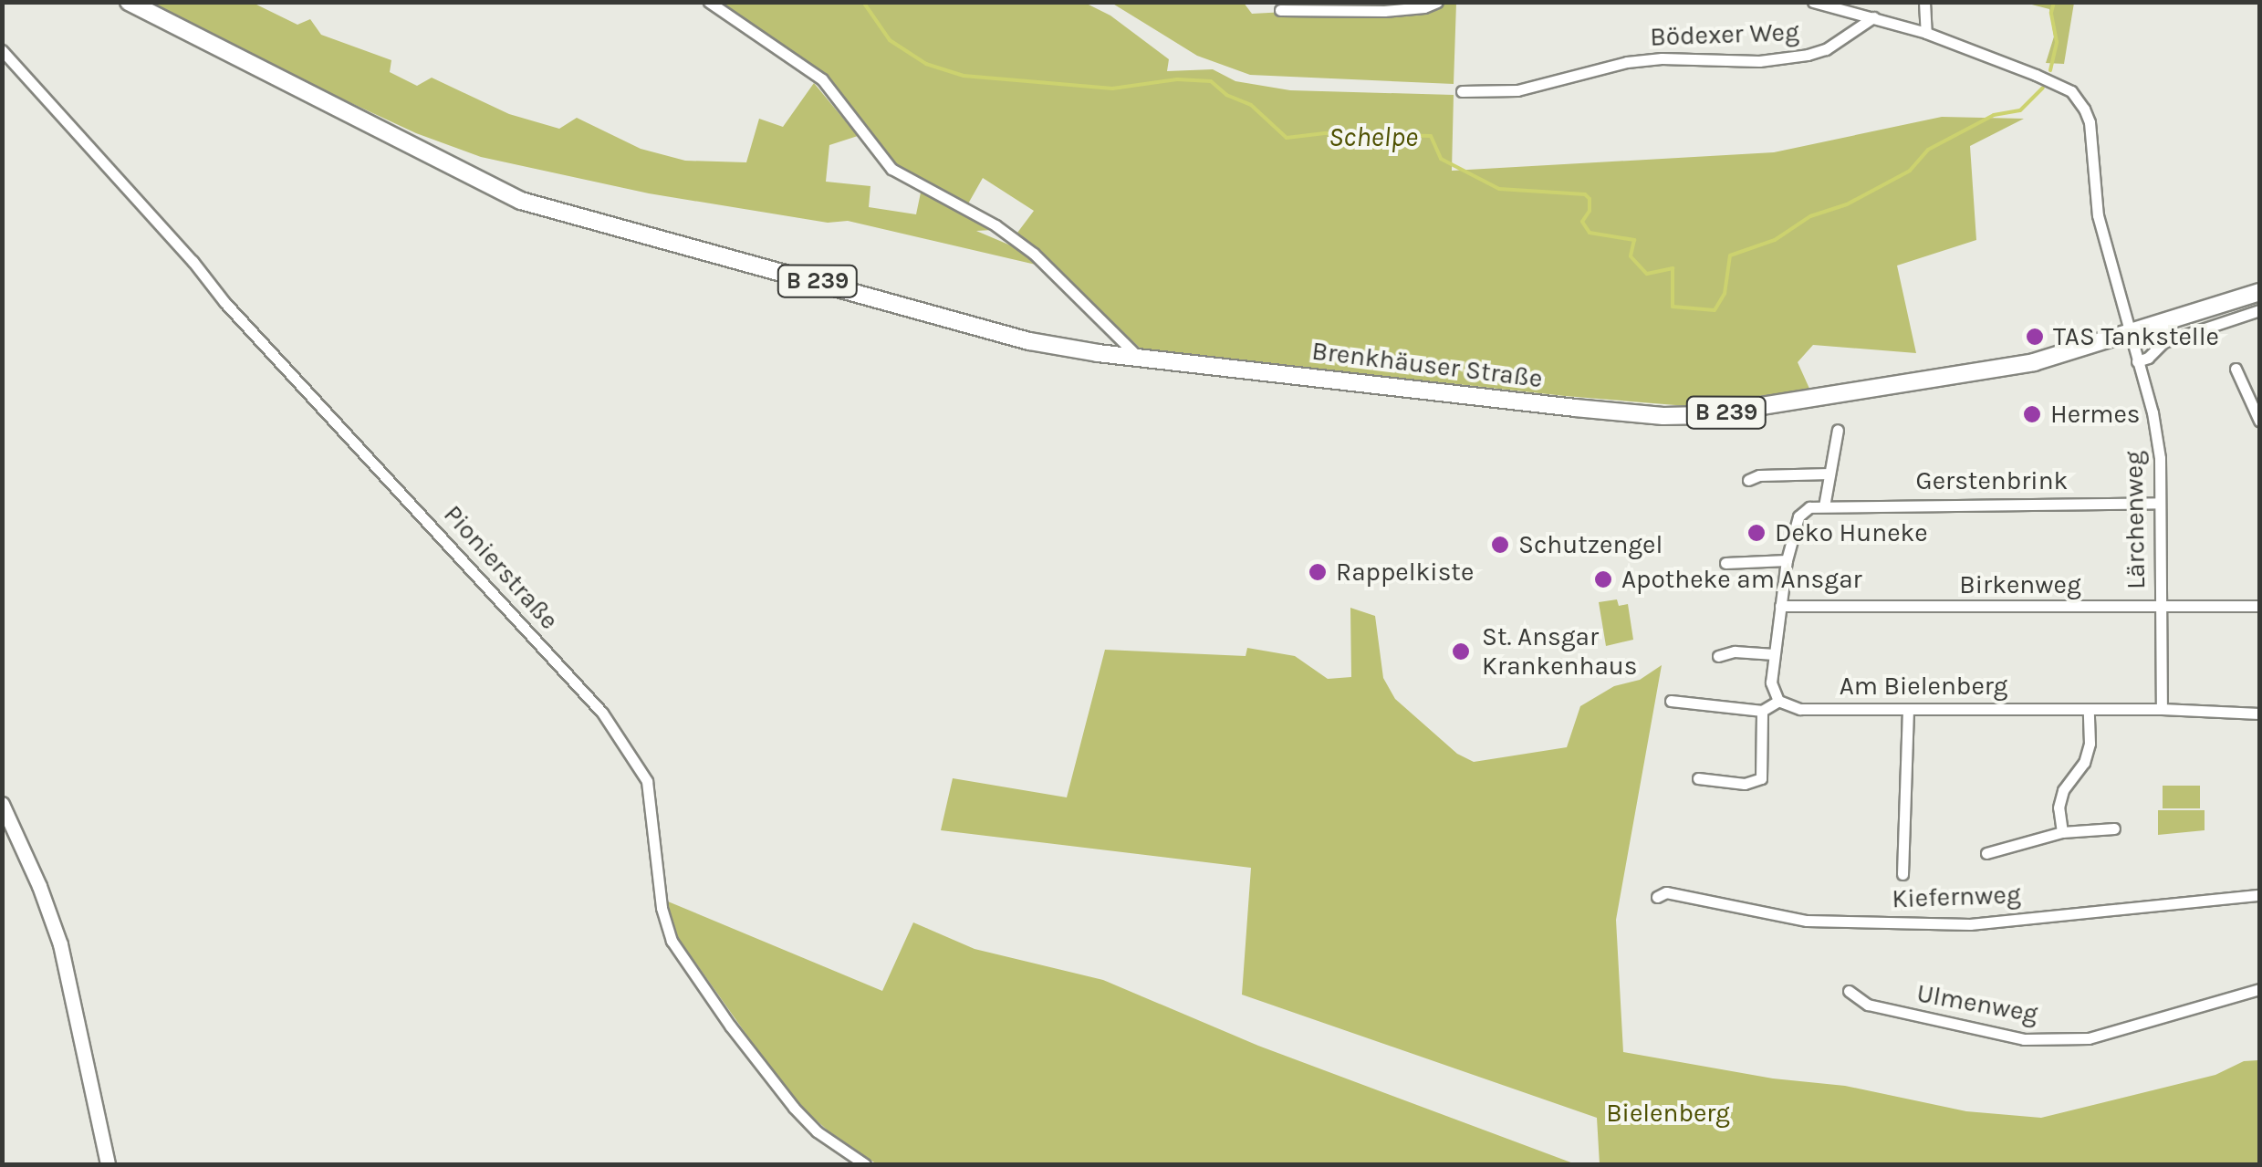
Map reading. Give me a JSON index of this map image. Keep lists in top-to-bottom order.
{
  "streets": {
    "main road": ["B 239", "Brenkhäuser Straße"],
    "street": [
      "Bödexer Weg",
      "Gerstenbrink",
      "Lärchenweg",
      "Pionierstraße",
      "Birkenweg",
      "Am Bielenberg",
      "Kiefernweg",
      "Ulmenweg"
    ]
  },
  "crossings": [
    ["B 239", "Brenkhäuser Straße"],
    ["Brenkhäuser Straße", "Lärchenweg"],
    ["Gerstenbrink", "Lärchenweg"],
    ["Lärchenweg", "Birkenweg"],
    ["Lärchenweg", "Am Bielenberg"]
  ],
  "water": ["Schelpe"],
  "parks": ["Bielenberg"],
  "places": [
    "TAS Tankstelle",
    "Hermes",
    "Deko Huneke",
    "Schutzengel",
    "Rappelkiste",
    "Apotheke am Ansgar",
    "St. Ansgar Krankenhaus"
  ]
}
